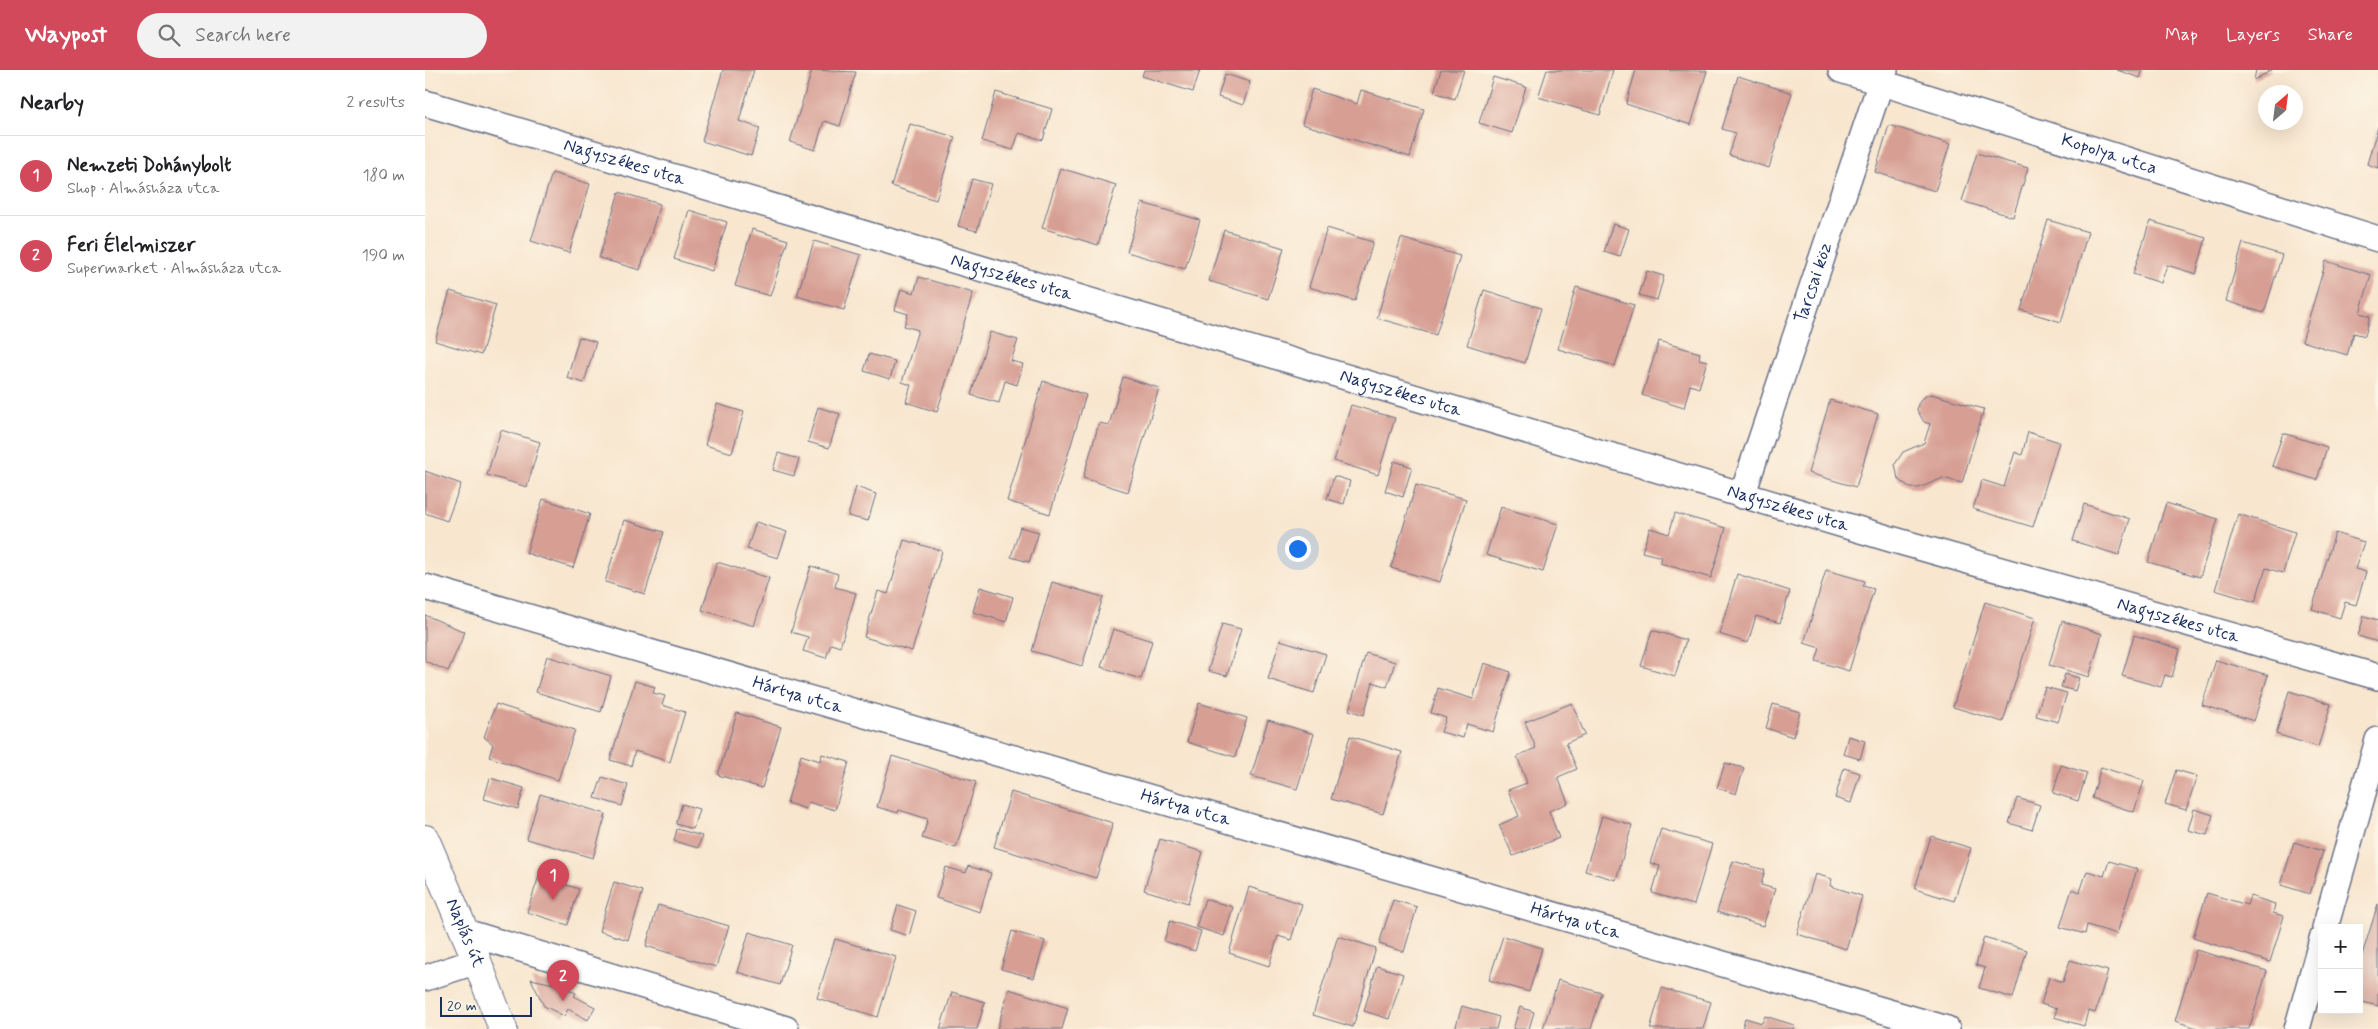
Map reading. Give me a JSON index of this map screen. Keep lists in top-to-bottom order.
{
  "streets": {
    "street": [
      "Kopolya utca",
      "Nagyszékes utca",
      "Tarcsai köz",
      "Hártya utca",
      "Naplás út"
    ]
  },
  "crossings": [
    ["Kopolya utca", "Tarcsai köz"],
    ["Nagyszékes utca", "Tarcsai köz"]
  ],
  "scale_bar": "20 m",
  "north": "top right",
  "page": {
    "header": "Waypost",
    "search": "Search here",
    "nav": ["Map", "Layers", "Share"],
    "heading": ["Nearby", "2 results"],
    "list": [
      {
        "mark": "1",
        "name": "Nemzeti Dohánybolt",
        "note": "Shop · Almásháza utca",
        "value": "180 m"
      },
      {
        "mark": "2",
        "name": "Feri Élelmiszer",
        "note": "Supermarket · Almásháza utca",
        "value": "190 m"
      }
    ],
    "pins": ["1", "2"],
    "map_buttons": ["+", "−"],
    "scale": "20 m"
  }
}
